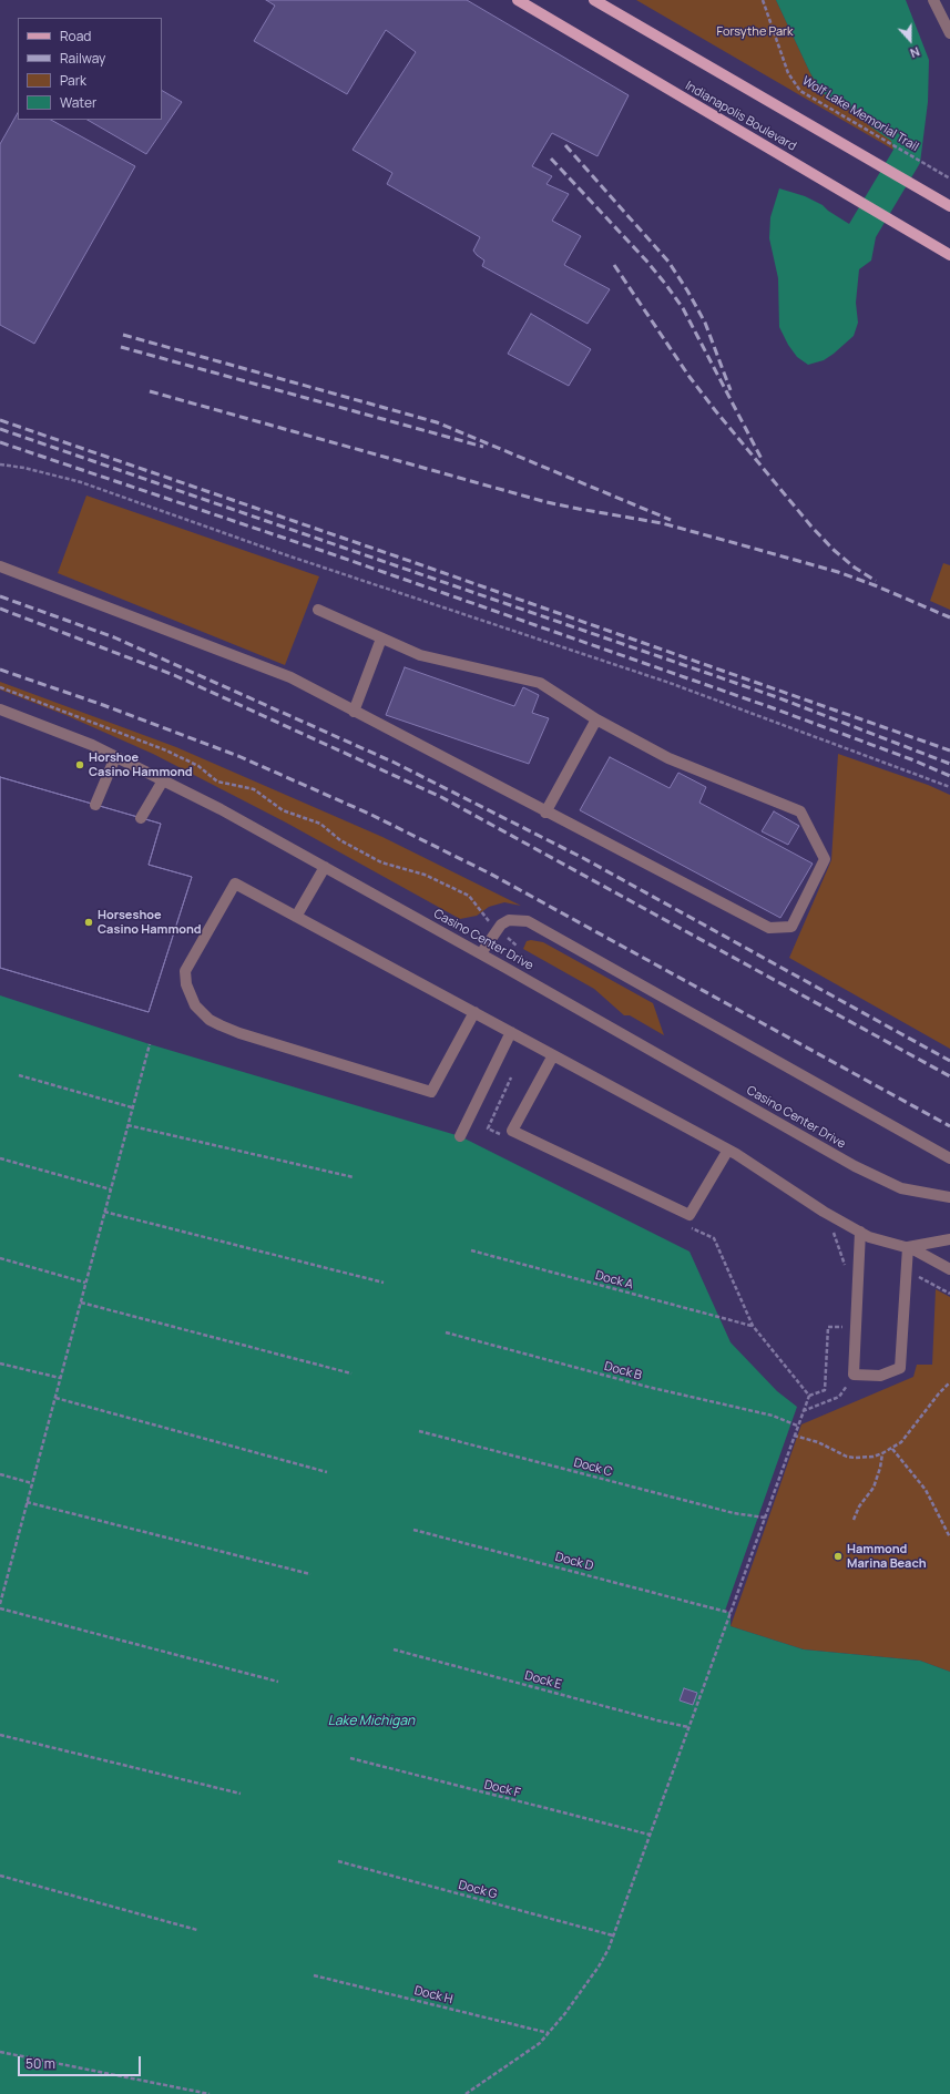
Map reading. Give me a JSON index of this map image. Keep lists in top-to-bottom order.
{
  "streets": {
    "main road": ["Indianapolis Boulevard"],
    "street": ["Casino Center Drive"],
    "path": [
      "Wolf Lake Memorial Trail",
      "Dock A",
      "Dock B",
      "Dock C",
      "Dock D",
      "Dock E",
      "Dock F",
      "Dock G",
      "Dock H"
    ]
  },
  "water": ["Lake Michigan"],
  "parks": ["Forsythe Park"],
  "places": ["Horshoe Casino Hammond", "Horseshoe Casino Hammond", "Hammond Marina Beach"],
  "legend": [
    "Road",
    "Railway",
    "Park",
    "Water"
  ],
  "scale_bar": "50 m",
  "north": "bottom"
}
